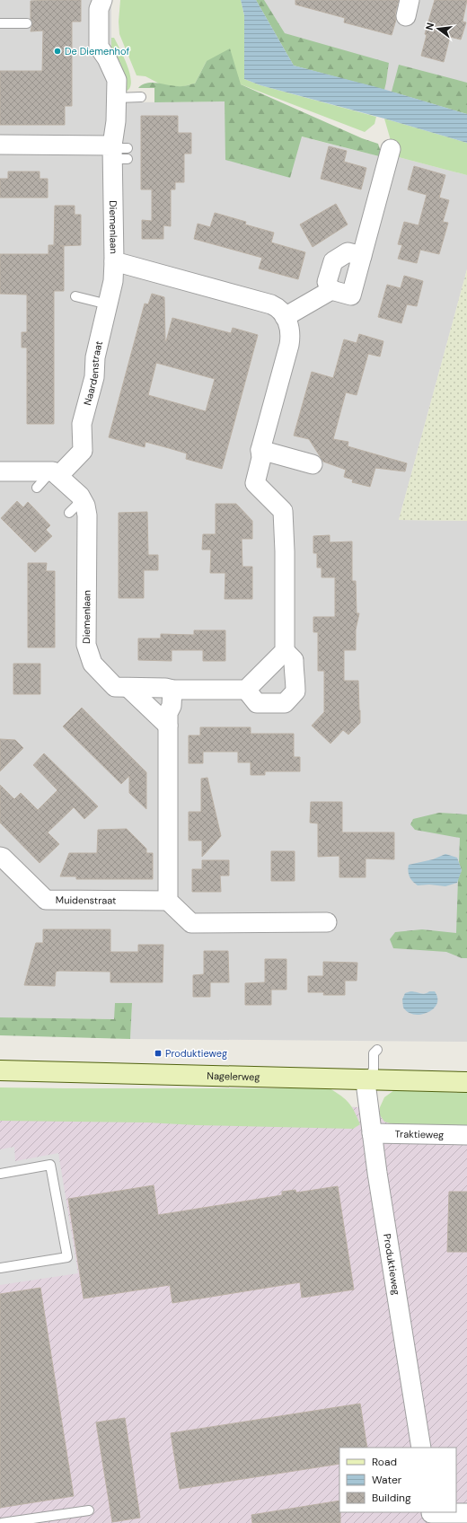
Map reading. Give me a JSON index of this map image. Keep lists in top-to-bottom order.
{
  "streets": {
    "main road": ["Nagelerweg"],
    "street": [
      "Diemenlaan",
      "Naardenstraat",
      "Muidenstraat",
      "Traktieweg",
      "Produktieweg"
    ]
  },
  "crossings": [
    ["Diemenlaan", "Naardenstraat"],
    ["Nagelerweg", "Produktieweg"],
    ["Traktieweg", "Produktieweg"]
  ],
  "places": {
    "other": ["De Diemenhof"],
    "transit": ["Produktieweg"]
  },
  "legend": ["Road", "Water", "Building"],
  "north": "left"
}
